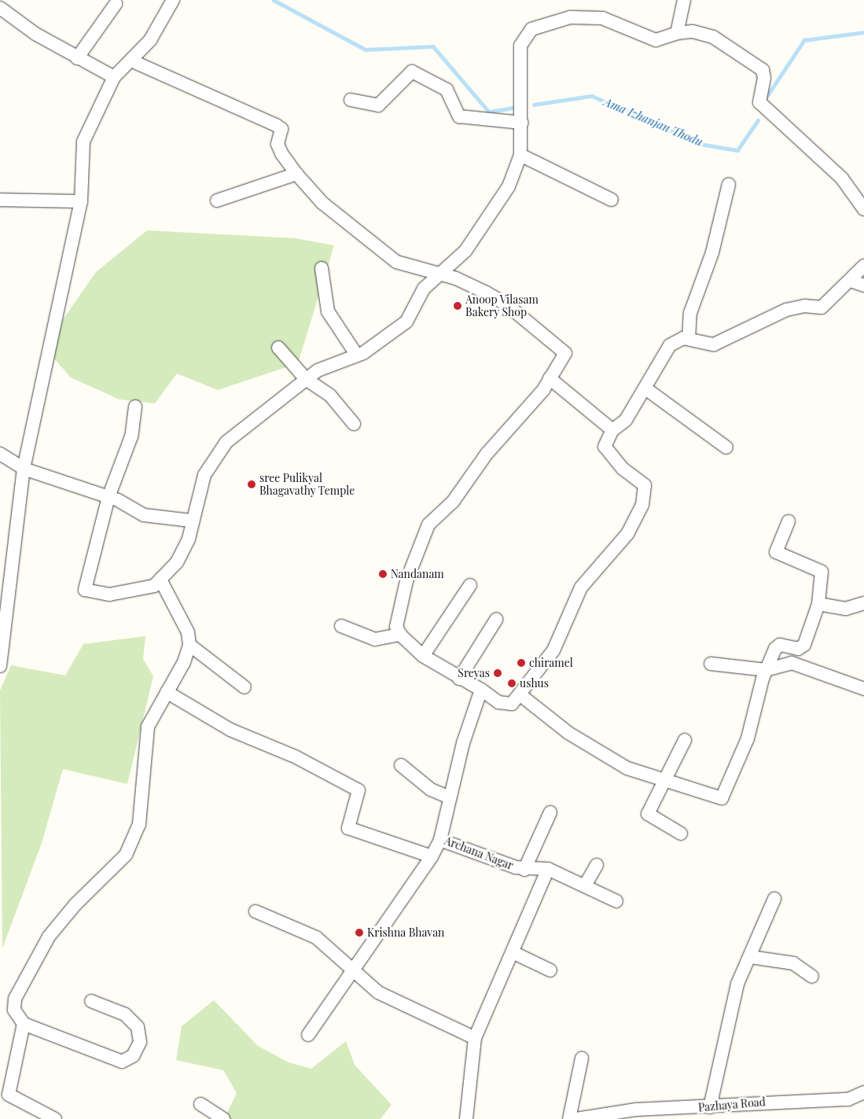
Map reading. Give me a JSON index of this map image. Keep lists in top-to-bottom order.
{
  "streets": {
    "street": ["Archana Nagar", "Pazhaya Road"]
  },
  "water": ["Ama Izhanjan Thodu"],
  "places": [
    "Anoop Vilasam Bakery Shop",
    "sree Pulikyal Bhagavathy Temple",
    "Nandanam",
    "chiramel",
    "Sreyas",
    "ushus",
    "Krishna Bhavan"
  ]
}
